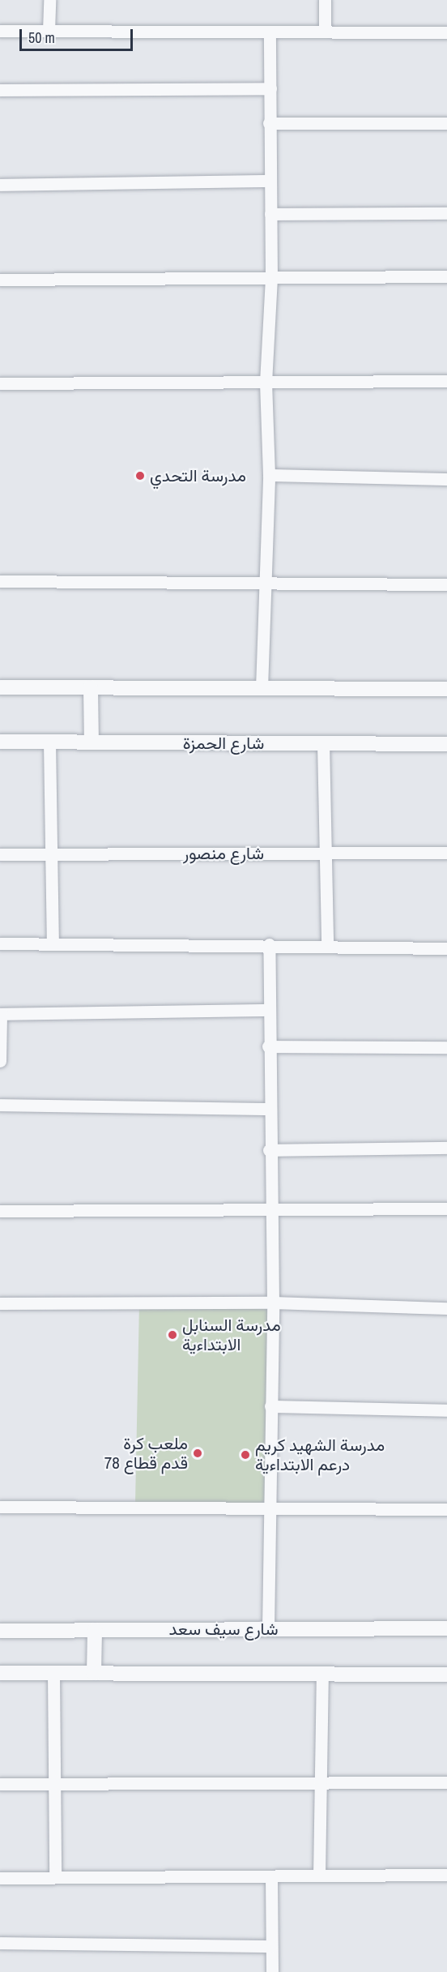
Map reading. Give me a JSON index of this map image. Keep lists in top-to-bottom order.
{
  "streets": {
    "street": ["شارع الحمزة", "شارع منصور", "شارع سيف سعد"]
  },
  "places": [
    "مدرسة التحدي",
    "مدرسة السنابل الابتداءية",
    "ملعب كرة قدم قطاع 78",
    "مدرسة الشهيد كريم درعم الابتداءية"
  ],
  "scale_bar": "50 m"
}
